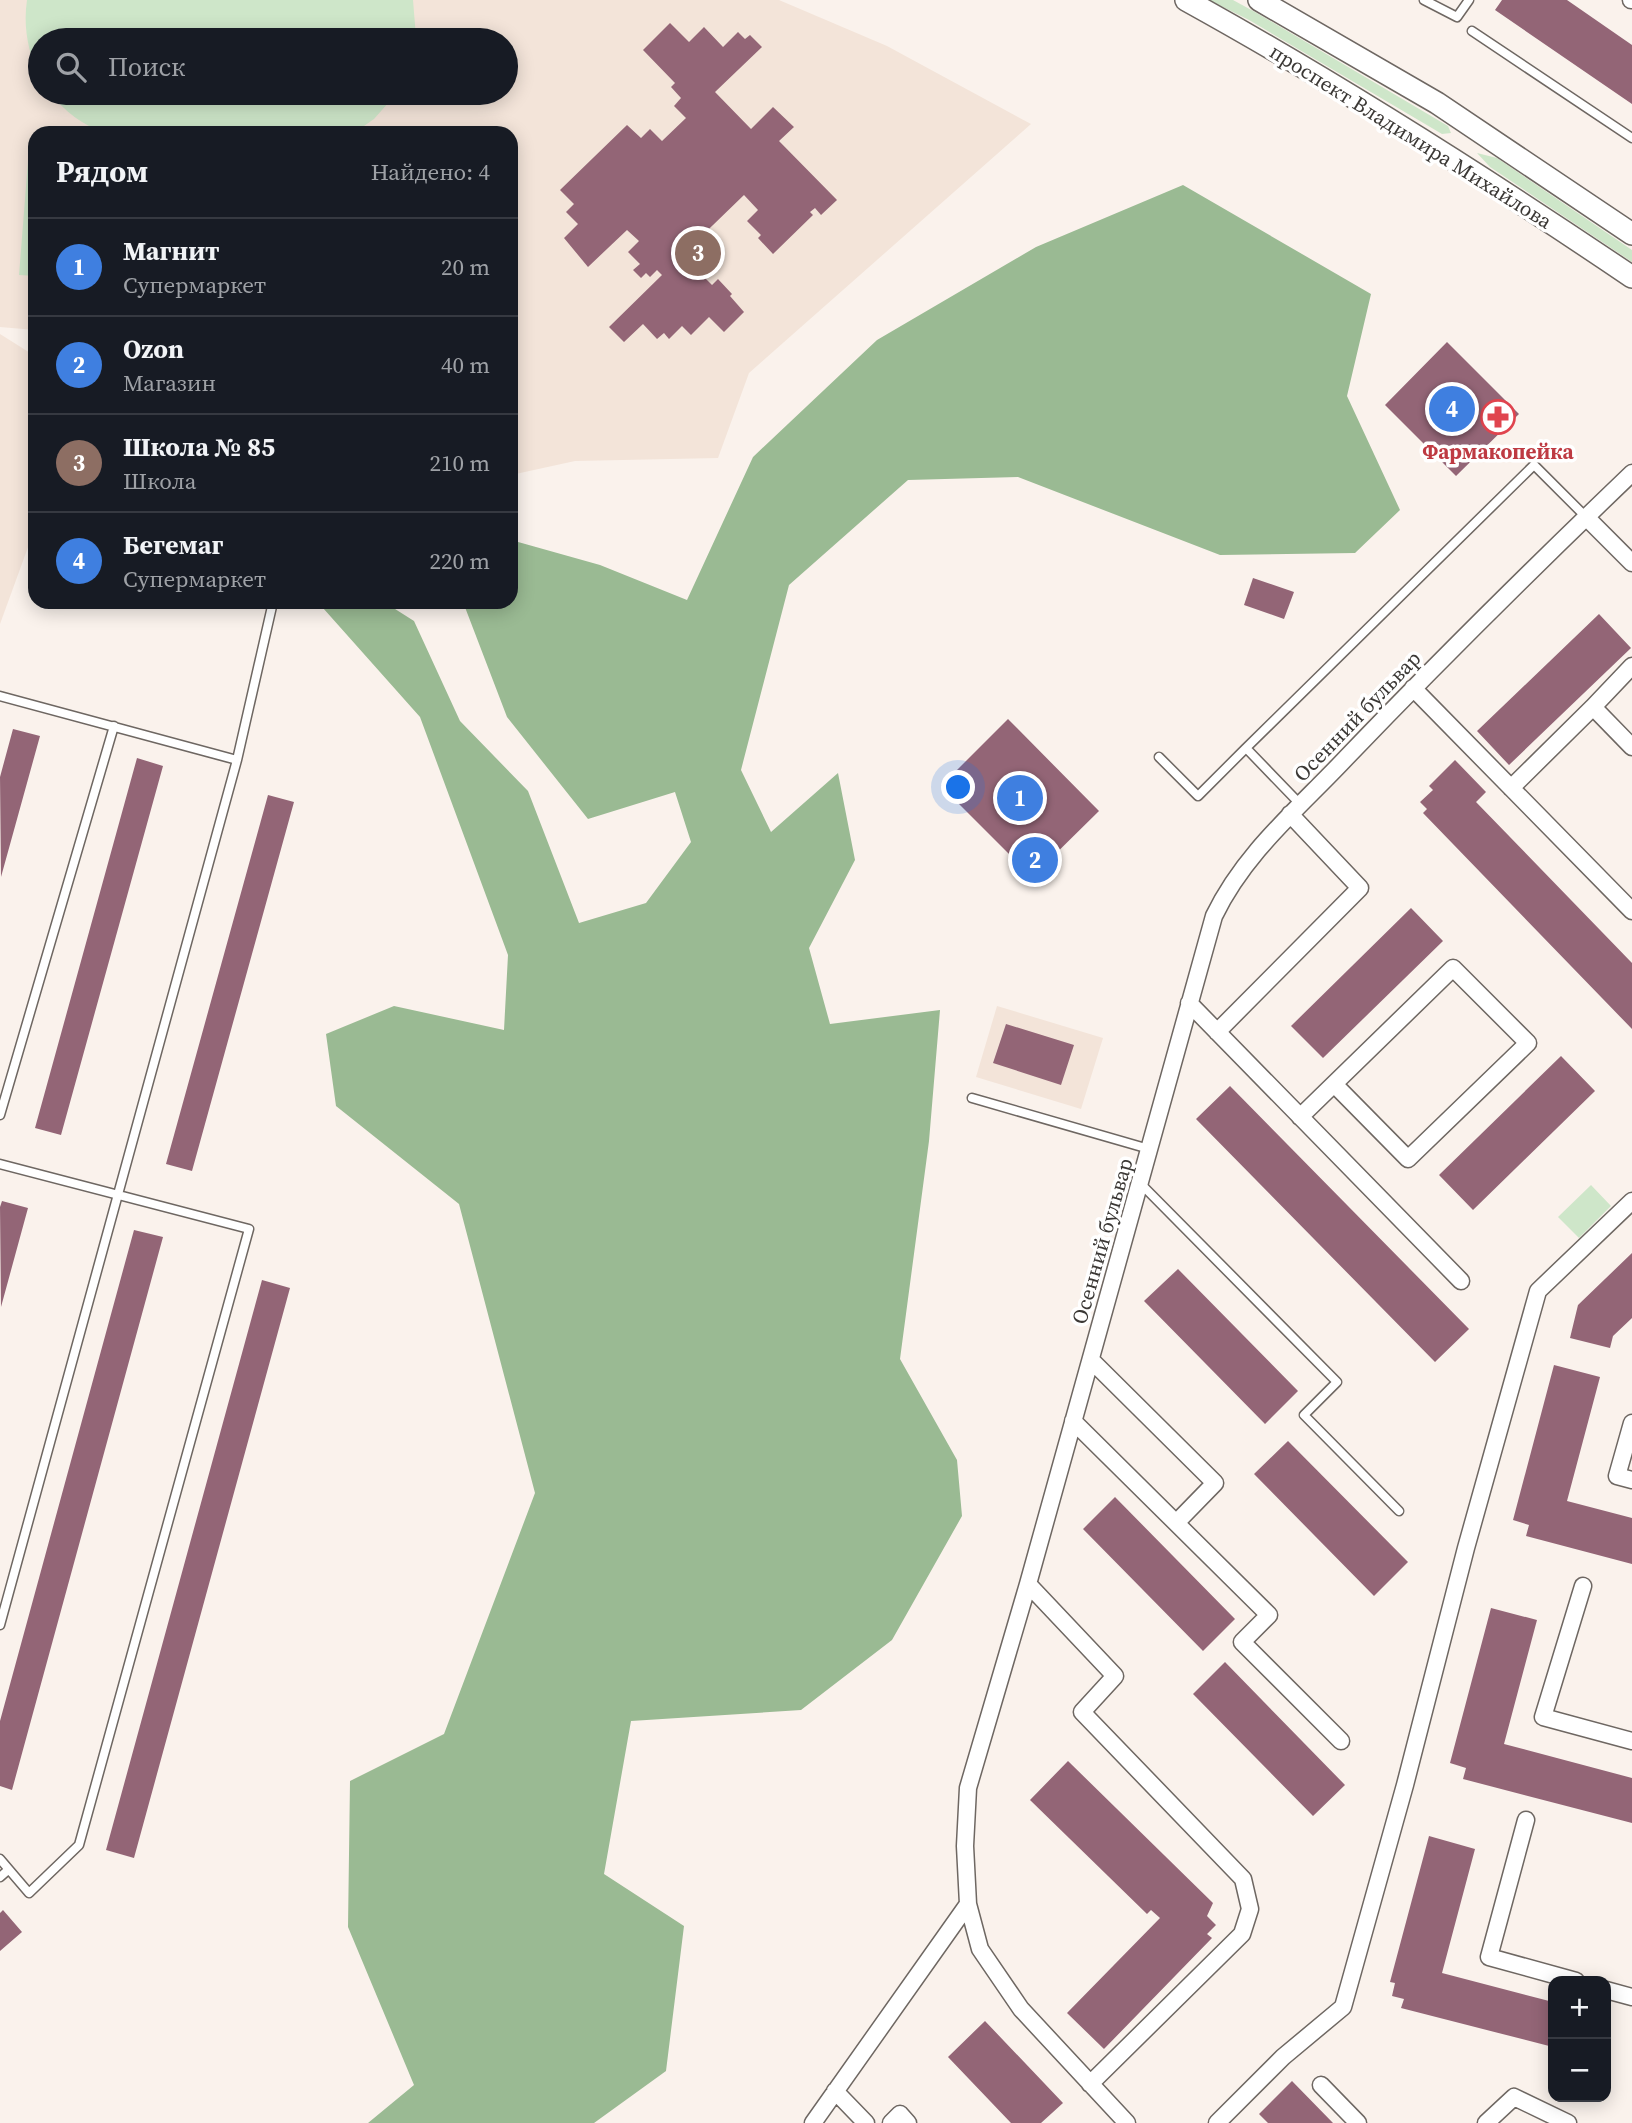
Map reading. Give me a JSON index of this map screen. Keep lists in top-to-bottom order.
{
  "streets": {
    "main road": ["проспект Владимира Михайлова"],
    "street": ["Осенний бульвар"]
  },
  "places": {
    "pharmacy": ["Фармакопейка"]
  },
  "page": {
    "search": "Поиск",
    "heading": ["Рядом", "Найдено: 4"],
    "list": [
      {
        "mark": "1",
        "name": "Магнит",
        "note": "Супермаркет",
        "value": "20 m"
      },
      {
        "mark": "2",
        "name": "Ozon",
        "note": "Магазин",
        "value": "40 m"
      },
      {
        "mark": "3",
        "name": "Школа № 85",
        "note": "Школа",
        "value": "210 m"
      },
      {
        "mark": "4",
        "name": "Бегемаг",
        "note": "Супермаркет",
        "value": "220 m"
      }
    ],
    "pins": [
      "3",
      "4",
      "1",
      "2"
    ],
    "map_buttons": ["+", "−"]
  }
}
